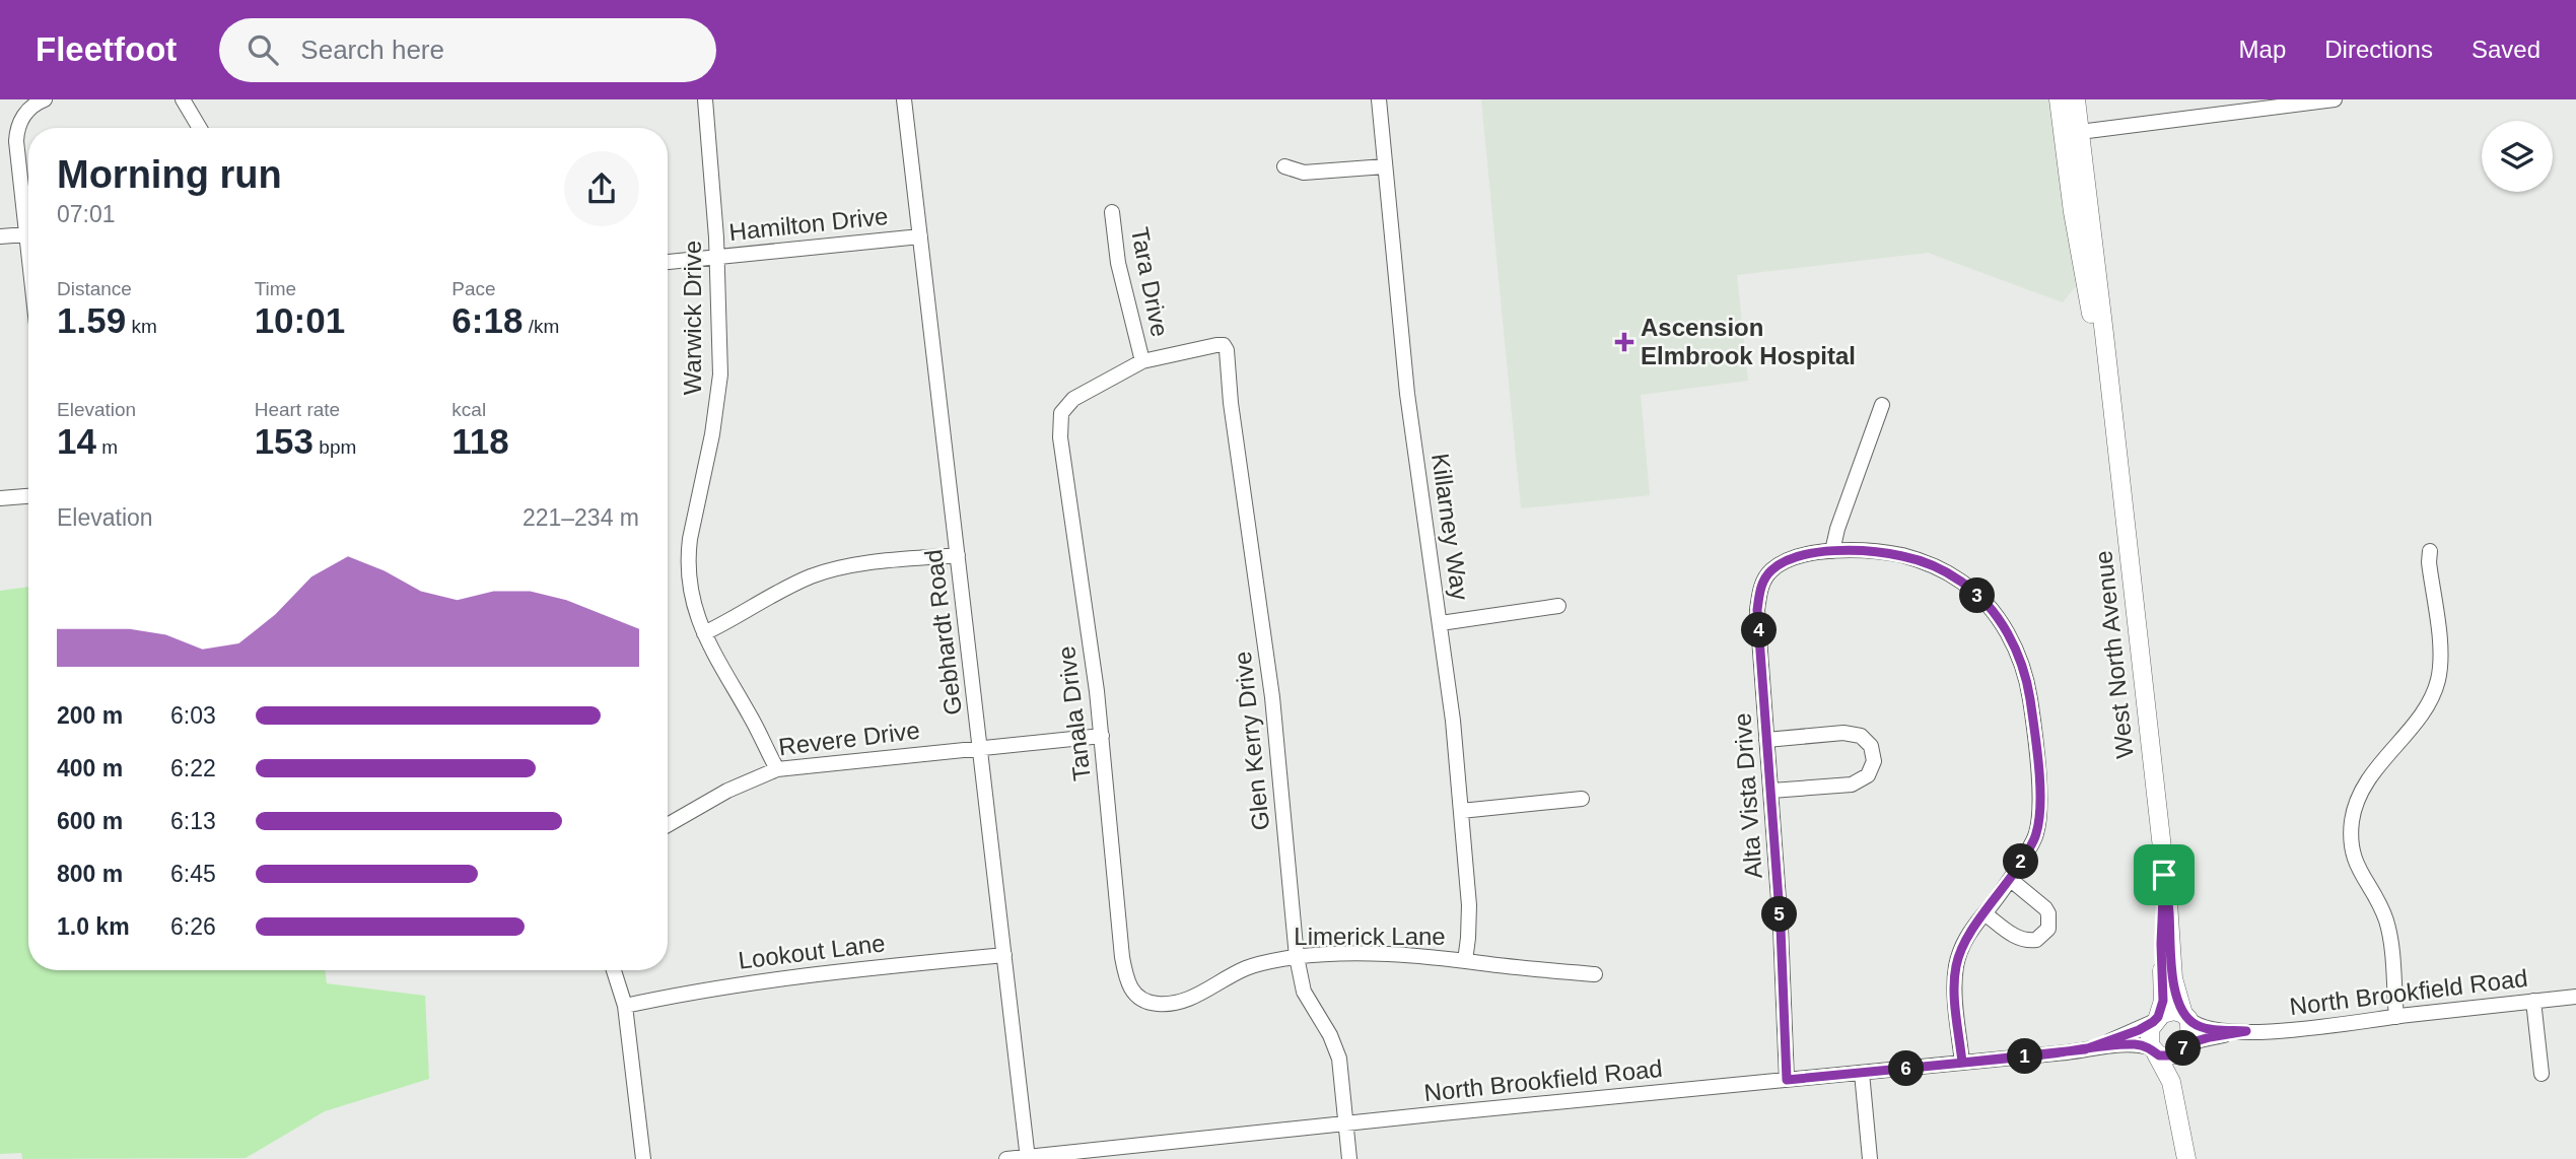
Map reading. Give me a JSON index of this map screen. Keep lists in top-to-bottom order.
{
  "streets": {
    "main road": ["West North Avenue"],
    "street": [
      "Hamilton Drive",
      "Tara Drive",
      "Warwick Drive",
      "Killarney Way",
      "Gebhardt Road",
      "Tanala Drive",
      "Revere Drive",
      "Glen Kerry Drive",
      "Alta Vista Drive",
      "Limerick Lane",
      "Lookout Lane",
      "North Brookfield Road"
    ]
  },
  "crossings": [
    ["Hamilton Drive", "Warwick Drive"],
    ["Hamilton Drive", "Gebhardt Road"],
    ["Tara Drive", "Tanala Drive"],
    ["Tara Drive", "Glen Kerry Drive"],
    ["Warwick Drive", "Revere Drive"],
    ["Killarney Way", "Limerick Lane"],
    ["Gebhardt Road", "Revere Drive"],
    ["Gebhardt Road", "Lookout Lane"],
    ["Gebhardt Road", "North Brookfield Road"],
    ["West North Avenue", "North Brookfield Road"],
    ["Tanala Drive", "Revere Drive"],
    ["Tanala Drive", "Glen Kerry Drive"],
    ["Tanala Drive", "Limerick Lane"],
    ["Glen Kerry Drive", "Limerick Lane"],
    ["Glen Kerry Drive", "North Brookfield Road"],
    ["Alta Vista Drive", "North Brookfield Road"]
  ],
  "places": {
    "health": ["Ascension Elmbrook Hospital"]
  },
  "page": {
    "header": "Fleetfoot",
    "search": "Search here",
    "nav": ["Map", "Directions", "Saved"],
    "heading": ["Morning run", "07:01"],
    "stats": [
      ["Distance", "1.59 km"],
      ["Time", "10:01"],
      ["Pace", "6:18 /km"],
      ["Elevation", "14 m"],
      ["Heart rate", "153 bpm"],
      ["kcal", "118"]
    ],
    "chart": ["Elevation", "221–234 m"],
    "pins": [
      "3",
      "4",
      "2",
      "5",
      "7",
      "1",
      "6"
    ],
    "list": [
      {
        "name": "200 m",
        "note": "6:03"
      },
      {
        "name": "400 m",
        "note": "6:22"
      },
      {
        "name": "600 m",
        "note": "6:13"
      },
      {
        "name": "800 m",
        "note": "6:45"
      },
      {
        "name": "1.0 km",
        "note": "6:26"
      }
    ]
  }
}
